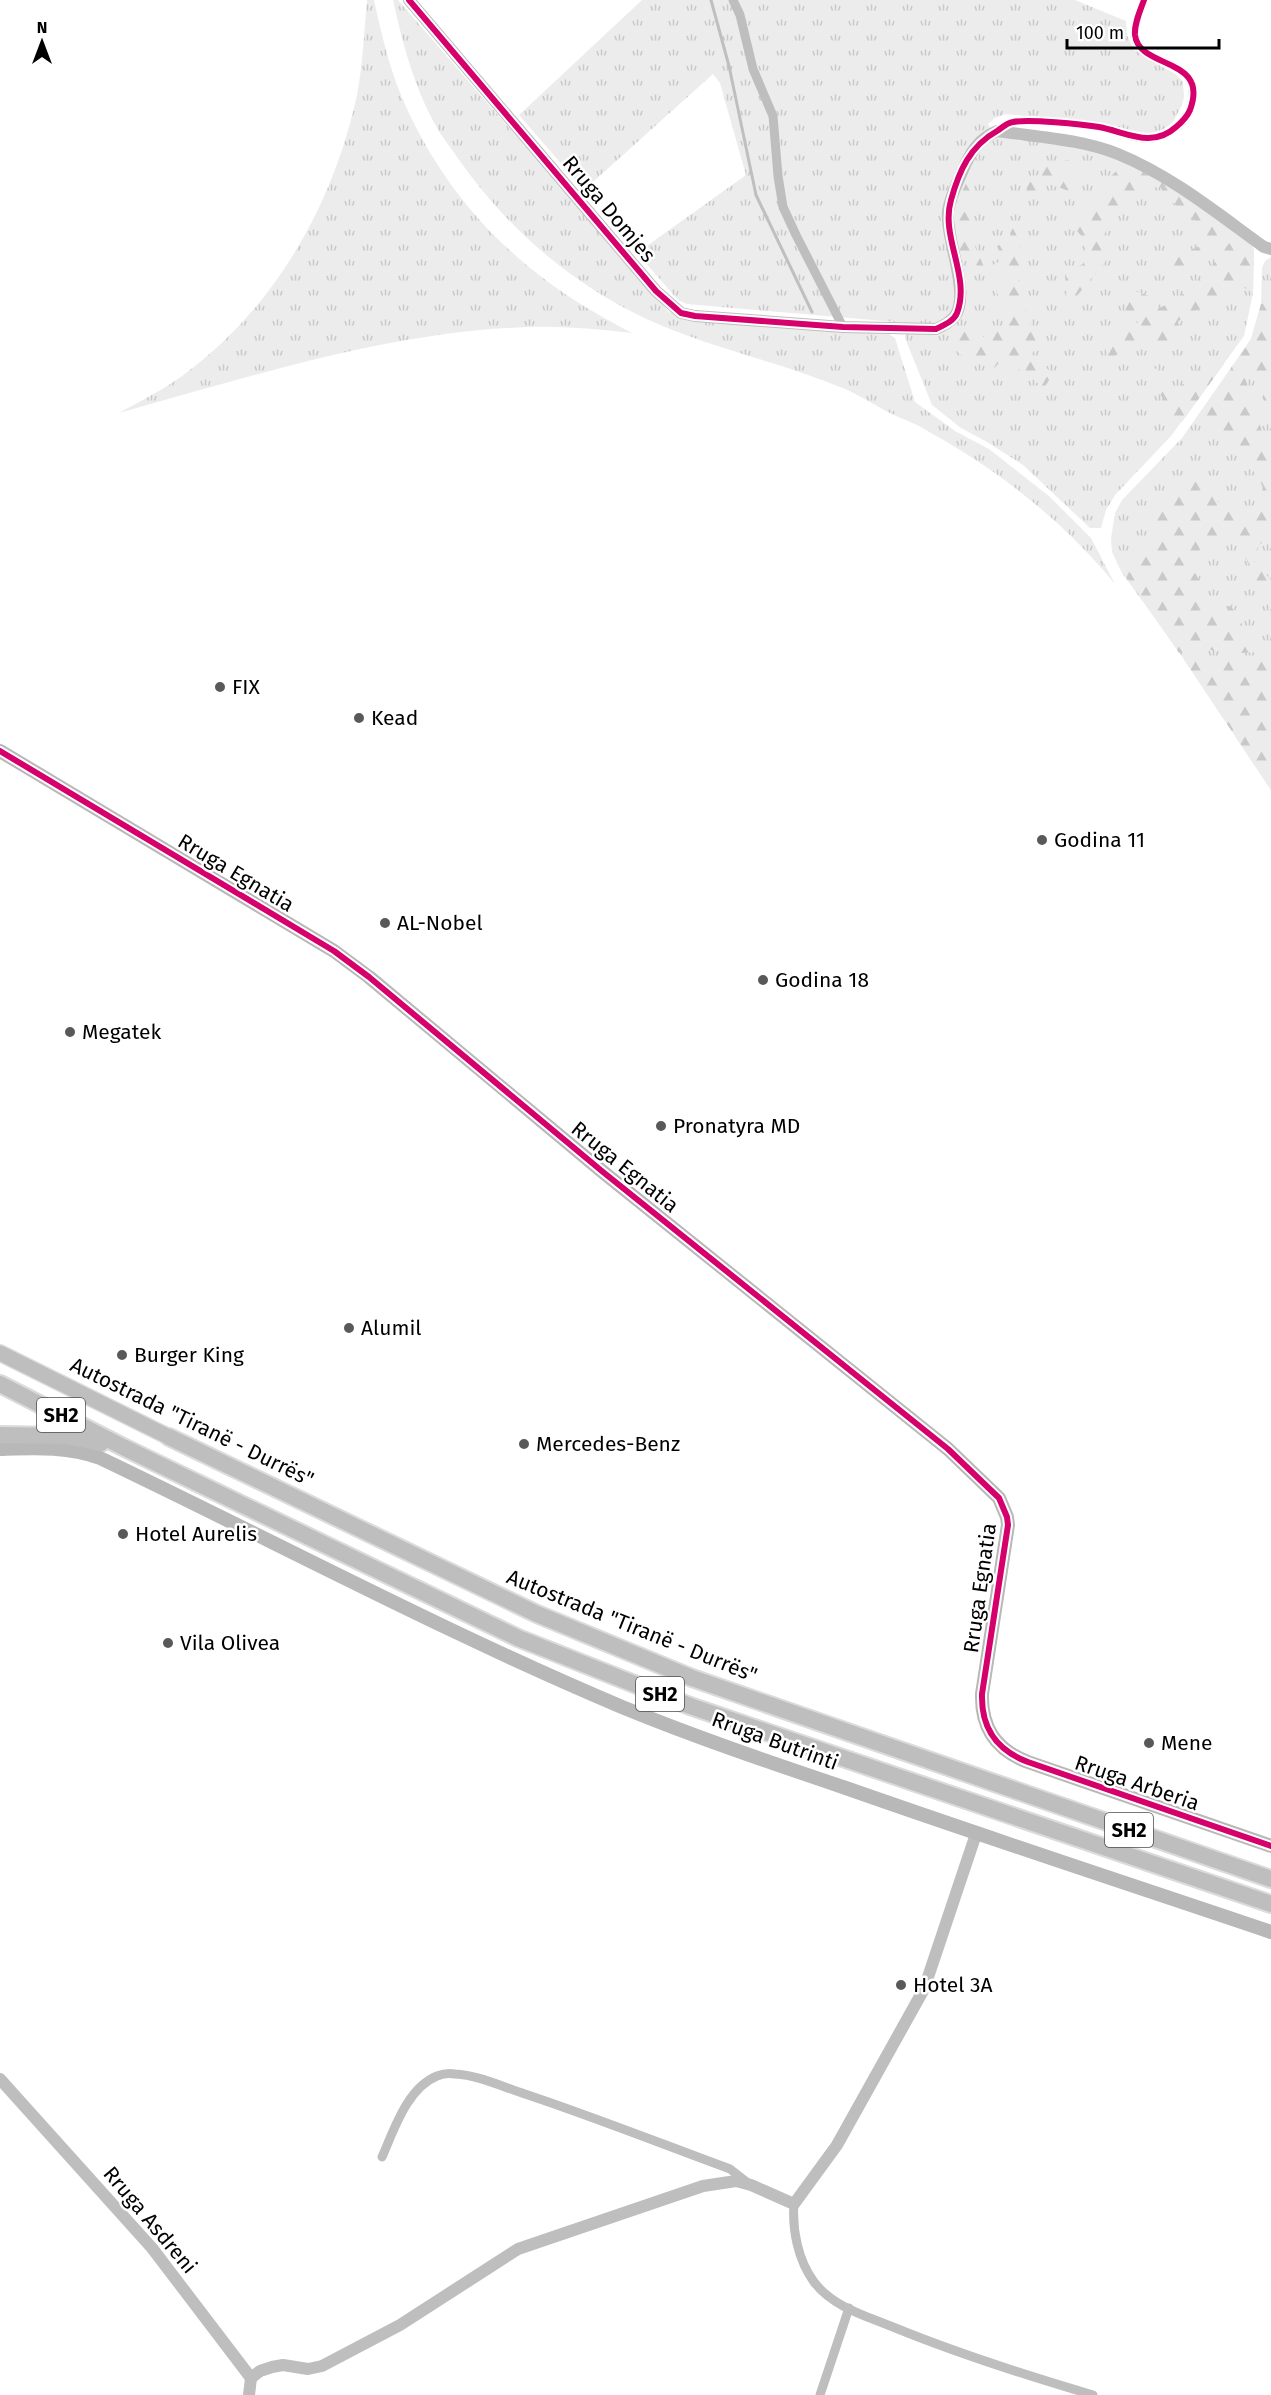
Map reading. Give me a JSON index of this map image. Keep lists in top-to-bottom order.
{
  "streets": {
    "highway": ["SH2", "Autostrada \"Tiranë - Durrës\""],
    "main road": ["Rruga Egnatia", "Rruga Butrinti", "Rruga Arberia"],
    "street": ["Rruga Domjes", "Rruga Asdreni"]
  },
  "crossings": [
    ["Rruga Egnatia", "Rruga Arberia"]
  ],
  "places": [
    "FIX",
    "Kead",
    "Godina 11",
    "AL-Nobel",
    "Godina 18",
    "Megatek",
    "Pronatyra MD",
    "Alumil",
    "Burger King",
    "Mercedes-Benz",
    "Hotel Aurelis",
    "Vila Olivea",
    "Mene",
    "Hotel 3A"
  ],
  "scale_bar": "100 m",
  "north": "top"
}
